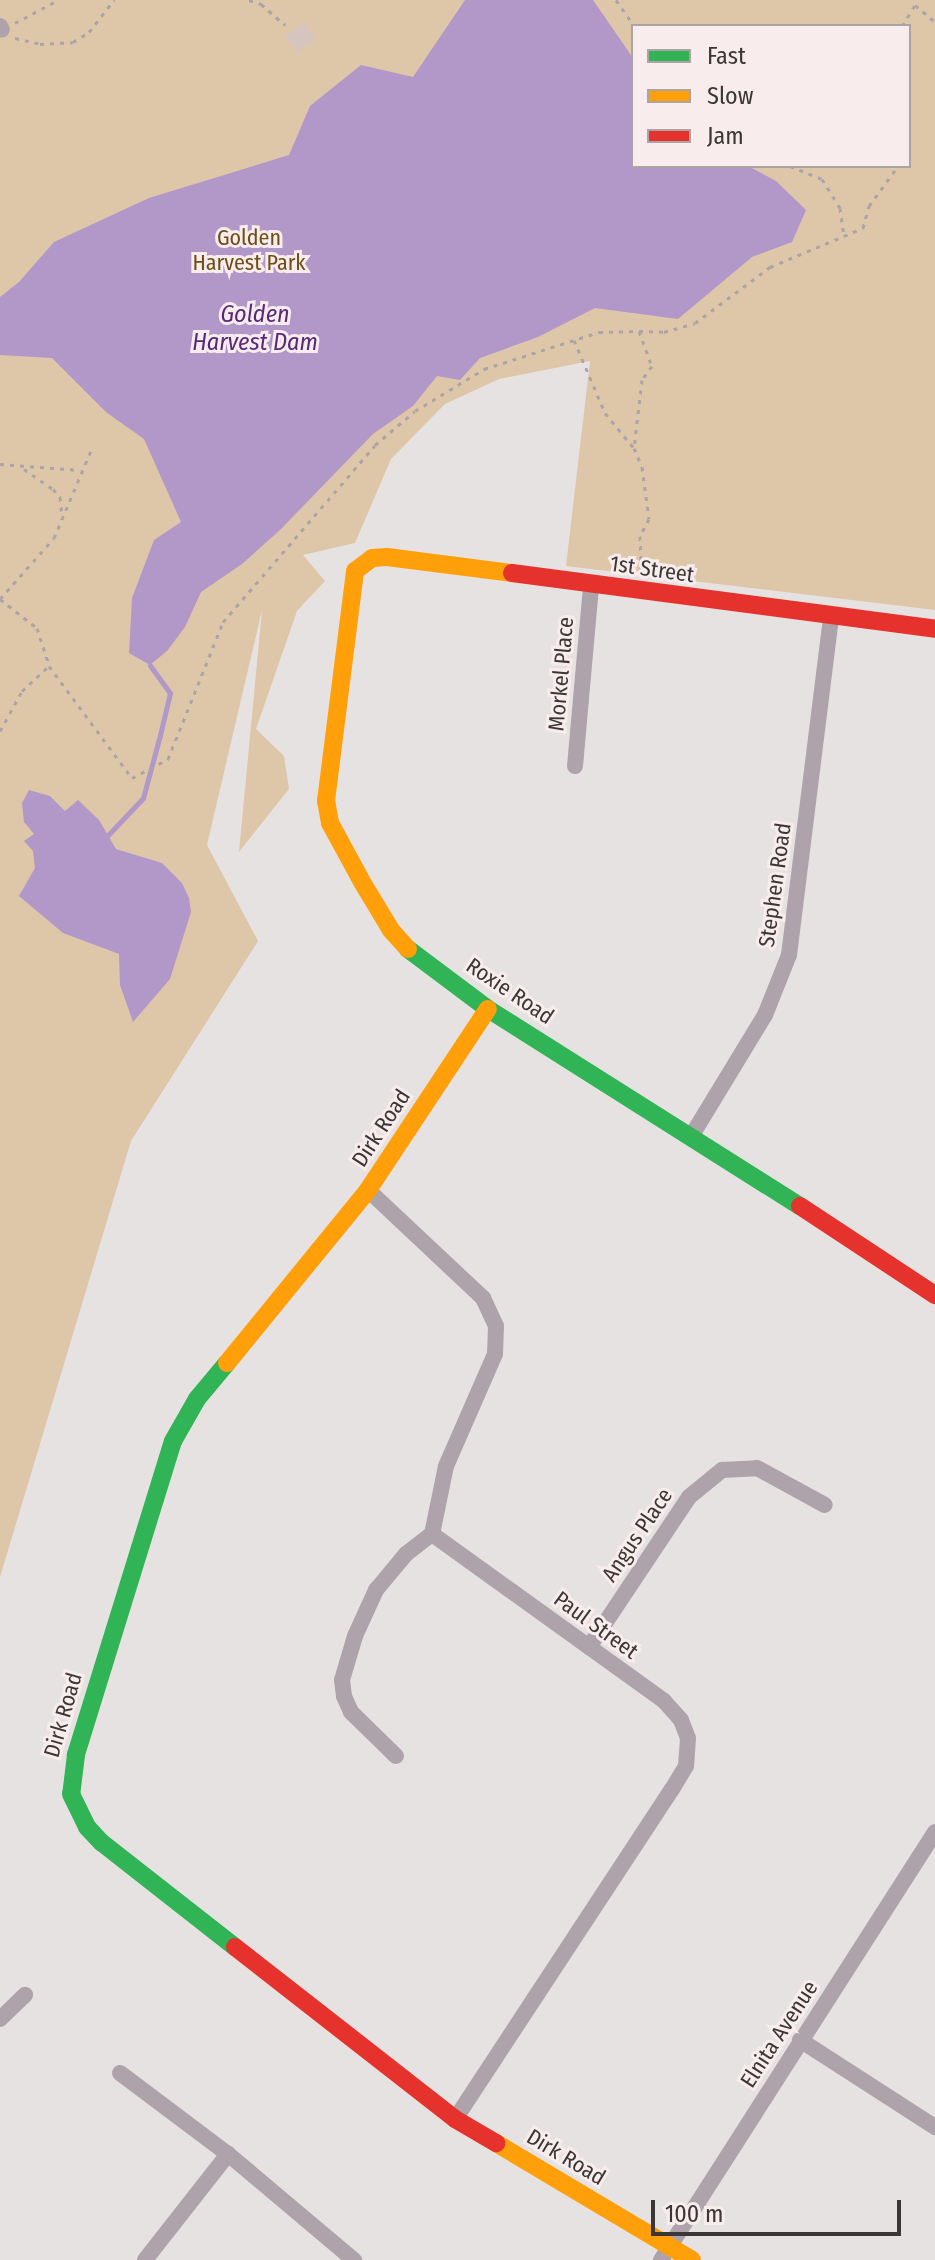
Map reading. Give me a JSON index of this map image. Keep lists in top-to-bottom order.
{
  "streets": {
    "street": [
      "1st Street",
      "Morkel Place",
      "Stephen Road",
      "Roxie Road",
      "Dirk Road",
      "Angus Place",
      "Paul Street",
      "Elnita Avenue"
    ]
  },
  "crossings": [
    ["1st Street", "Morkel Place"],
    ["1st Street", "Stephen Road"],
    ["1st Street", "Roxie Road"],
    ["Stephen Road", "Roxie Road"],
    ["Roxie Road", "Dirk Road"],
    ["Dirk Road", "Paul Street"],
    ["Dirk Road", "Elnita Avenue"],
    ["Angus Place", "Paul Street"]
  ],
  "water": ["Golden Harvest Dam"],
  "parks": ["Golden Harvest Park"],
  "legend": ["Fast", "Slow", "Jam"],
  "scale_bar": "100 m"
}
